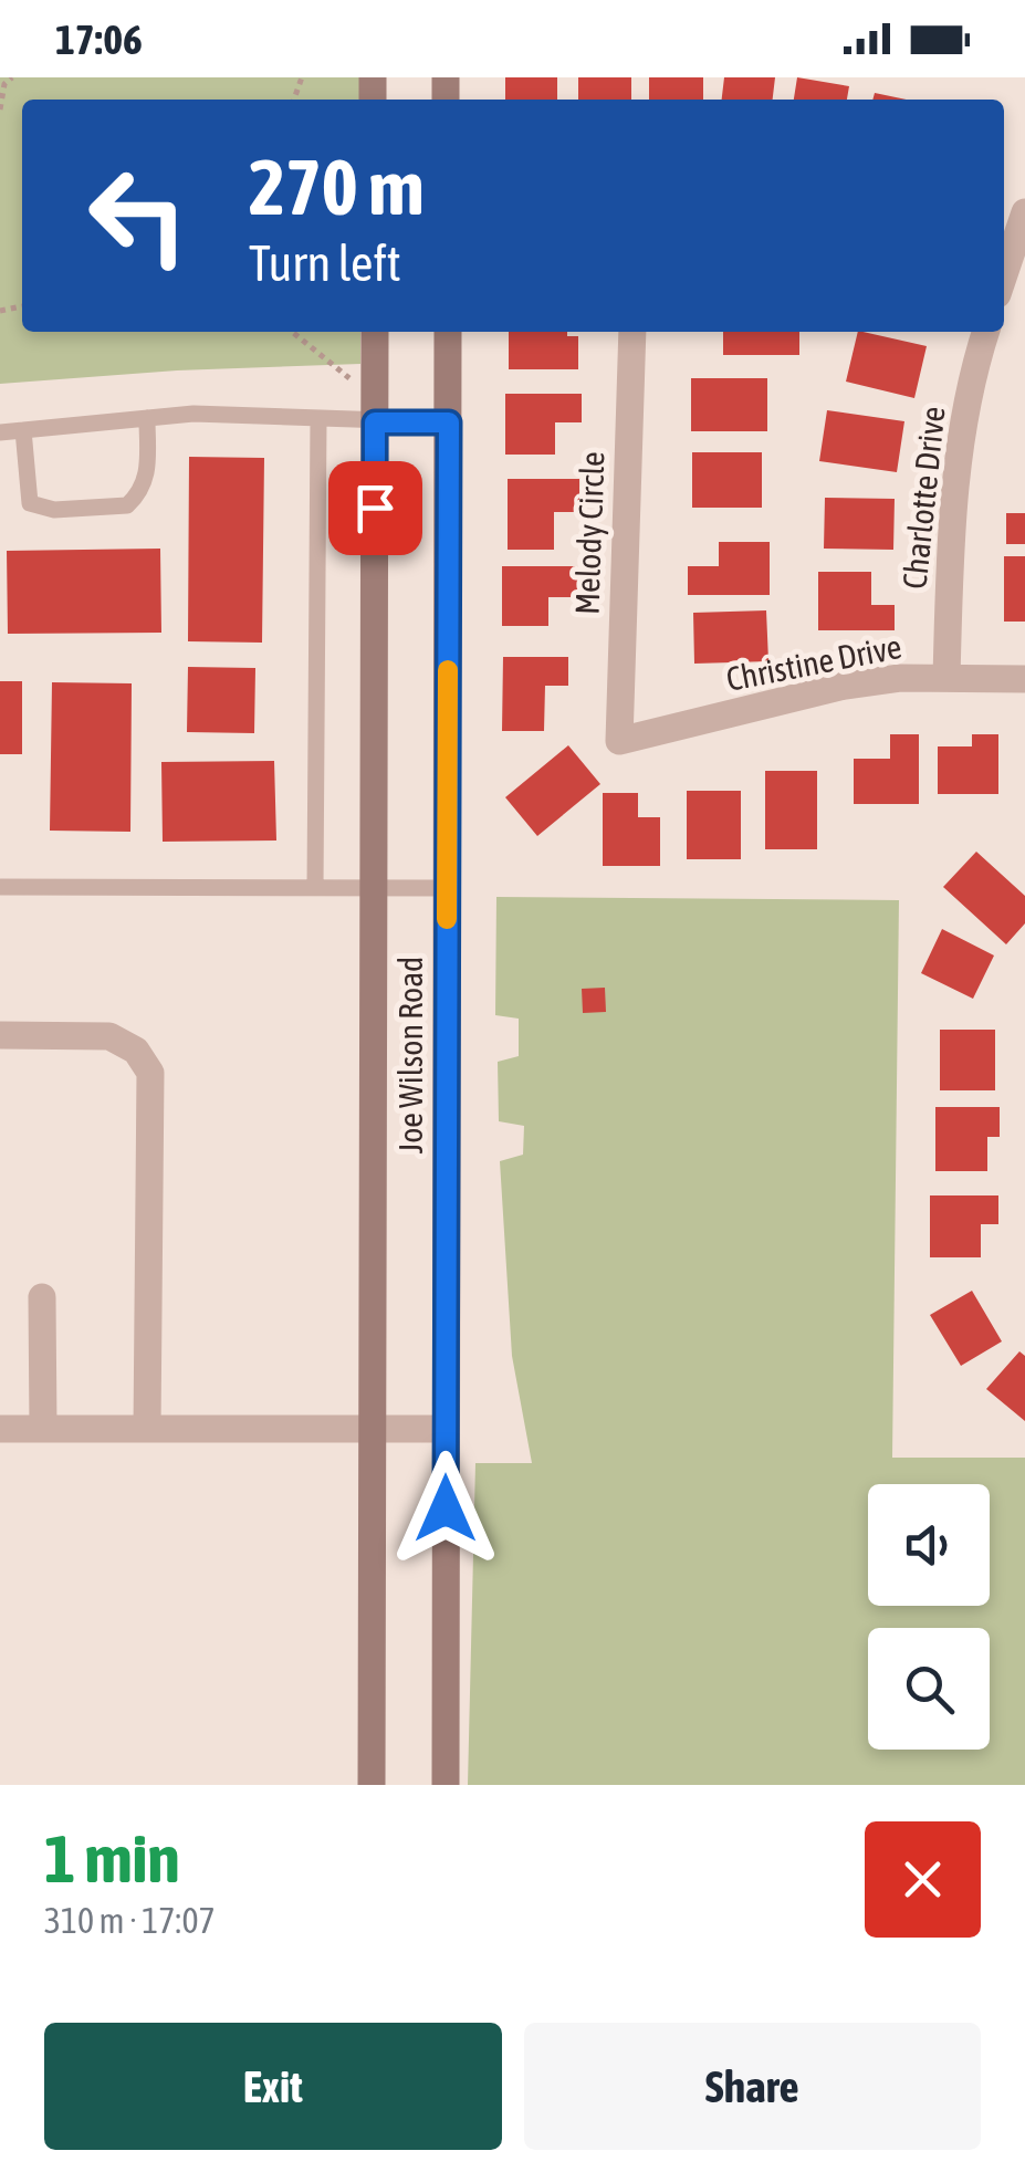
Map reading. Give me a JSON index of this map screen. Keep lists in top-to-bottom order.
{
  "streets": {
    "main road": ["Joe Wilson Road"],
    "street": ["Charlotte Drive", "Melody Circle", "Christine Drive"]
  },
  "crossings": [
    ["Charlotte Drive", "Christine Drive"],
    ["Melody Circle", "Christine Drive"]
  ],
  "page": {
    "status": "17:06",
    "turn": ["270 m", "Turn left"],
    "heading": ["1 min", "310 m · 17:07"],
    "buttons": ["Exit", "Share"]
  }
}
